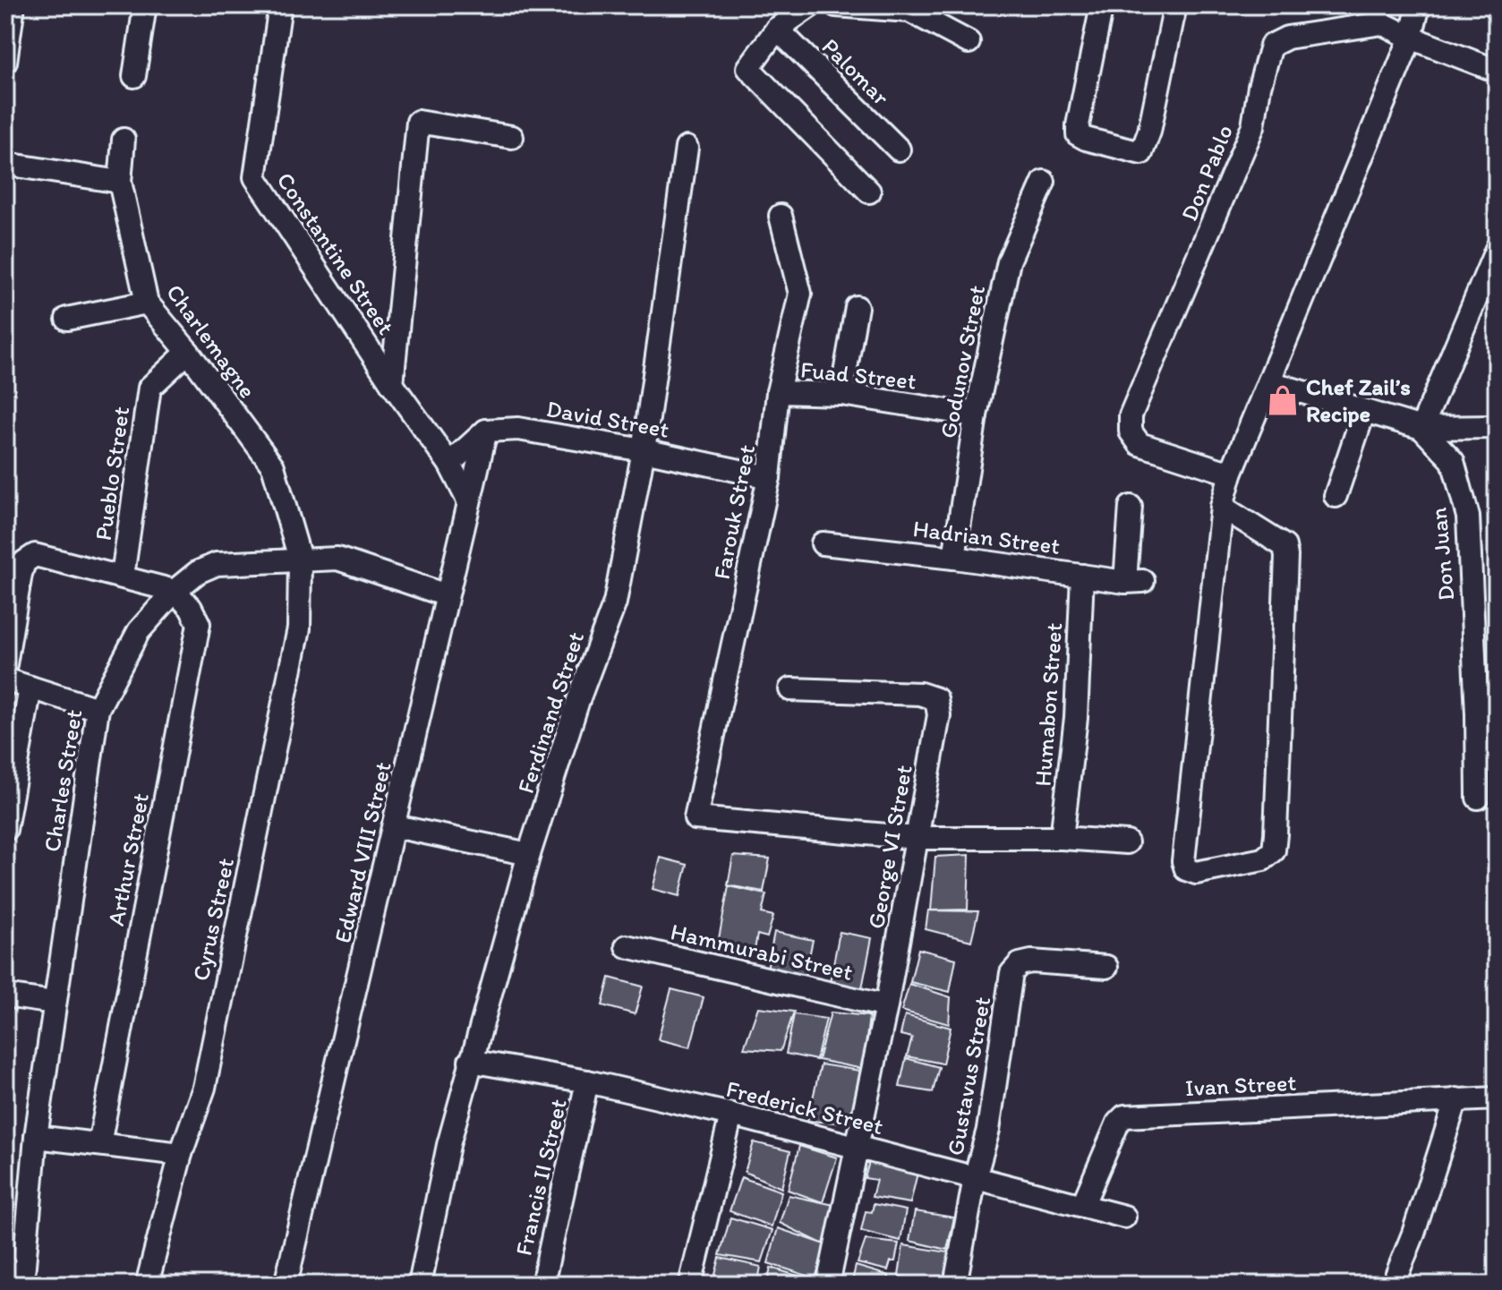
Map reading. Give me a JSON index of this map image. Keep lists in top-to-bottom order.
{
  "streets": {
    "street": [
      "Palomar",
      "Don Pablo",
      "Constantine Street",
      "Charlemagne",
      "Godunov Street",
      "Fuad Street",
      "David Street",
      "Pueblo Street",
      "Farouk Street",
      "Hadrian Street",
      "Don Juan",
      "Humabon Street",
      "Ferdinand Street",
      "Charles Street",
      "George VI Street",
      "Edward VIII Street",
      "Arthur Street",
      "Cyrus Street",
      "Hammurabi Street",
      "Gustavus Street",
      "Ivan Street",
      "Frederick Street",
      "Francis II Street"
    ]
  },
  "crossings": [
    ["Constantine Street", "Edward VIII Street"],
    ["Charlemagne", "Pueblo Street"],
    ["Charlemagne", "Charles Street"],
    ["Charlemagne", "Cyrus Street"],
    ["Godunov Street", "Fuad Street"],
    ["Godunov Street", "Hadrian Street"],
    ["Fuad Street", "Farouk Street"],
    ["David Street", "Farouk Street"],
    ["David Street", "Ferdinand Street"],
    ["David Street", "Edward VIII Street"],
    ["Farouk Street", "George VI Street"],
    ["Hadrian Street", "Humabon Street"],
    ["Ferdinand Street", "Frederick Street"],
    ["Charles Street", "Edward VIII Street"],
    ["Charles Street", "Arthur Street"],
    ["Charles Street", "Cyrus Street"],
    ["George VI Street", "Hammurabi Street"],
    ["George VI Street", "Frederick Street"],
    ["Gustavus Street", "Frederick Street"],
    ["Ivan Street", "Frederick Street"],
    ["Frederick Street", "Francis II Street"]
  ],
  "places": {
    "shop": ["Chef Zail’s Recipe"]
  }
}
